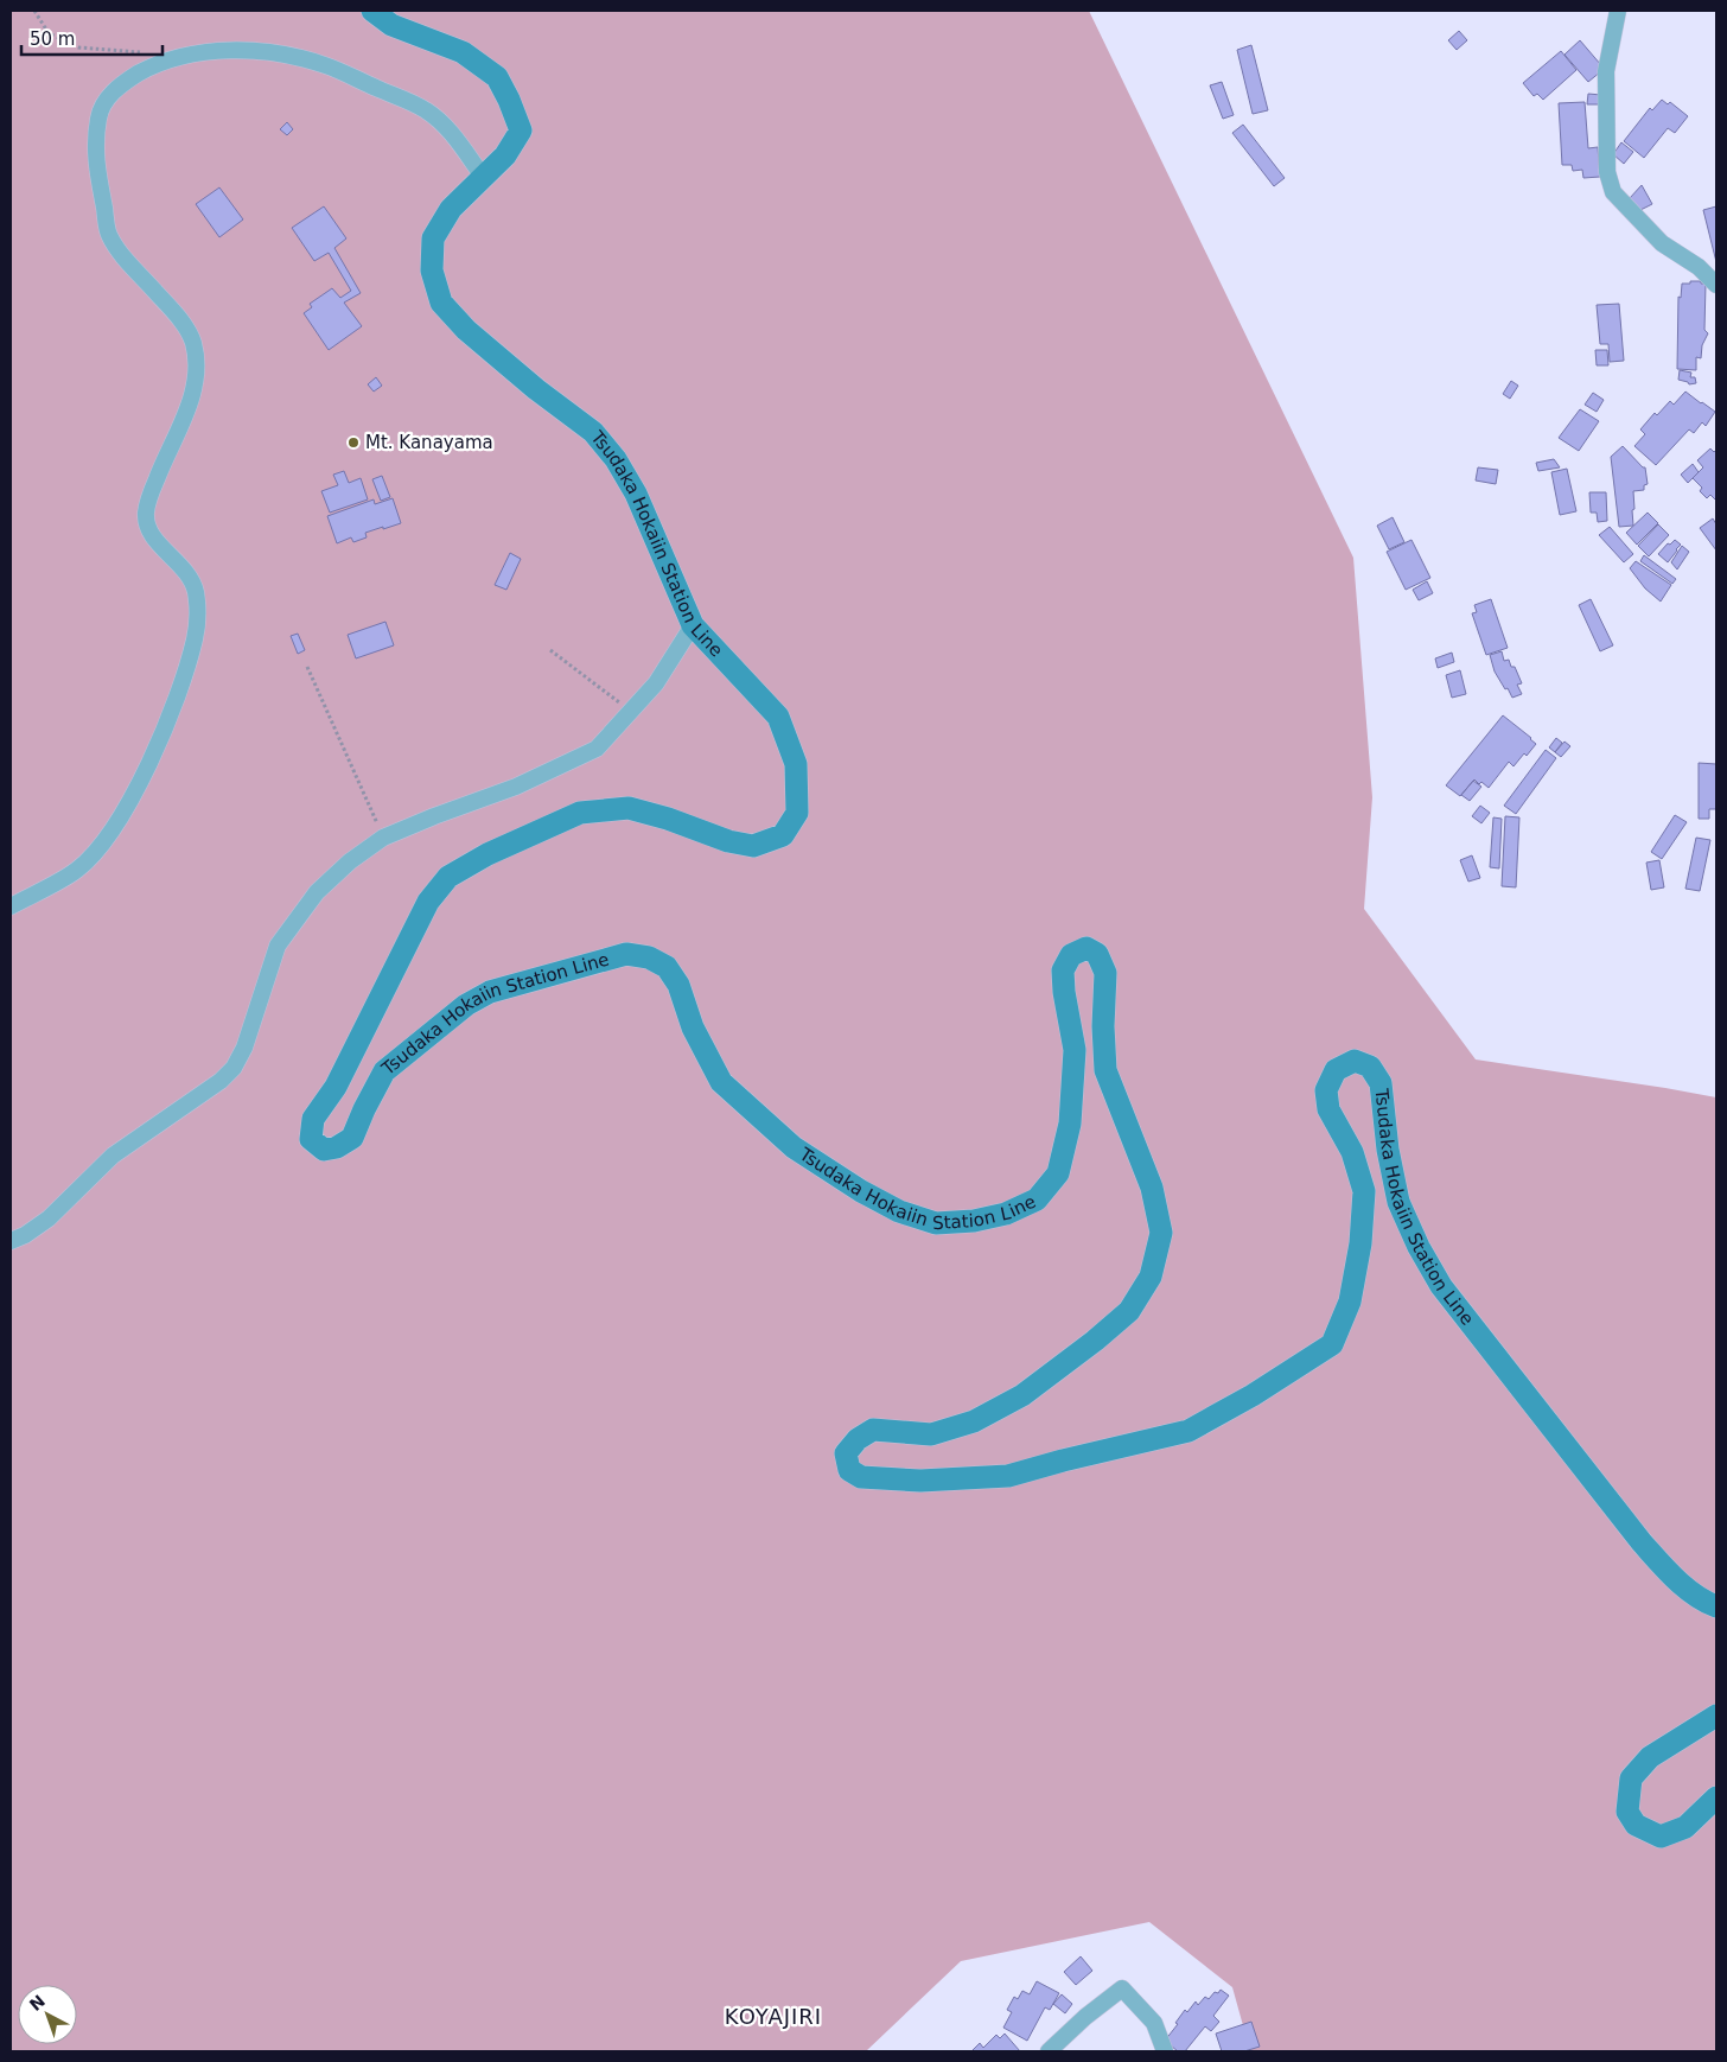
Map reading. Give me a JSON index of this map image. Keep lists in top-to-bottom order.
{
  "streets": {
    "main road": ["Tsudaka Hokaiin Station Line"]
  },
  "districts": ["KOYAJIRI"],
  "places": ["Mt. Kanayama"],
  "scale_bar": "50 m",
  "north": "top left"
}
